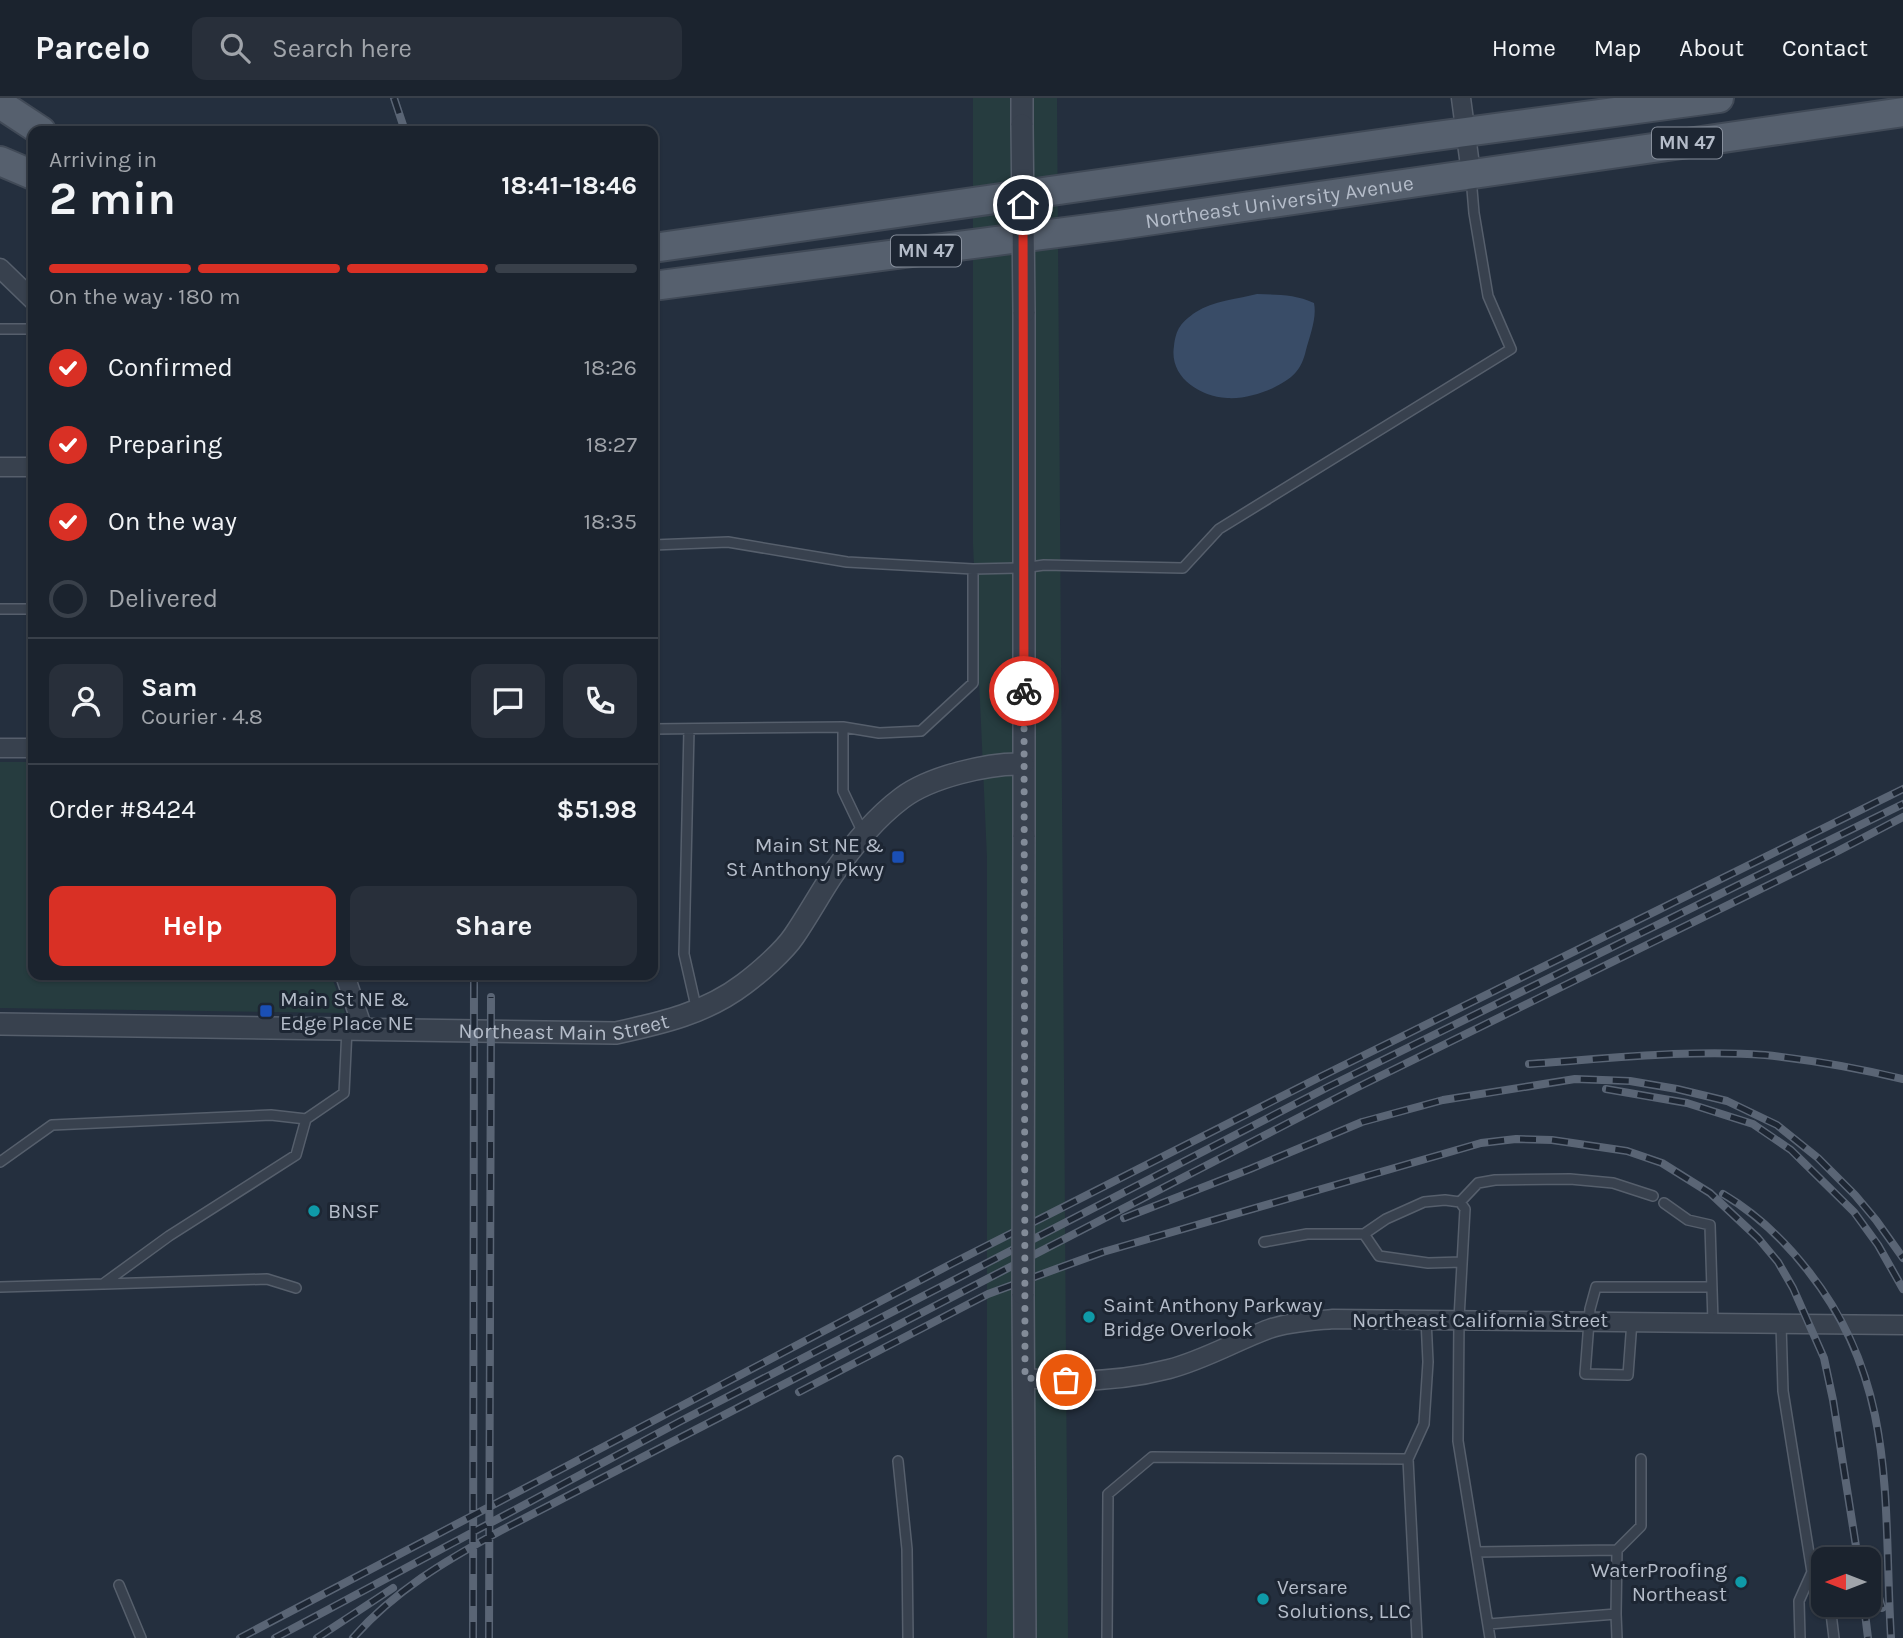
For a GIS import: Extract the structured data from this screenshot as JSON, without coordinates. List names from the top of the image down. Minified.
{"streets":{"main road":["MN 47","Northeast University Avenue"],"street":["Northeast Main Street","Northeast California Street"]},"places":{"transit":["Main St NE & St Anthony Pkwy","Main St NE & Edge Place NE"],"other":["BNSF","Saint Anthony Parkway Bridge Overlook","WaterProofing Northeast","Versare Solutions, LLC"]},"north":"left","page":{"header":"Parcelo","search":"Search here","nav":["Home","Map","About","Contact"],"heading":["2 min","Arriving in","18:41–18:46"],"panel":["Sam","Courier · 4.8","Order #8424","$51.98"],"bar":"On the way · 180 m","list":[["Confirmed","18:26"],["Preparing","18:27"],["On the way","18:35"],"Delivered"],"buttons":["Help","Share"]}}
